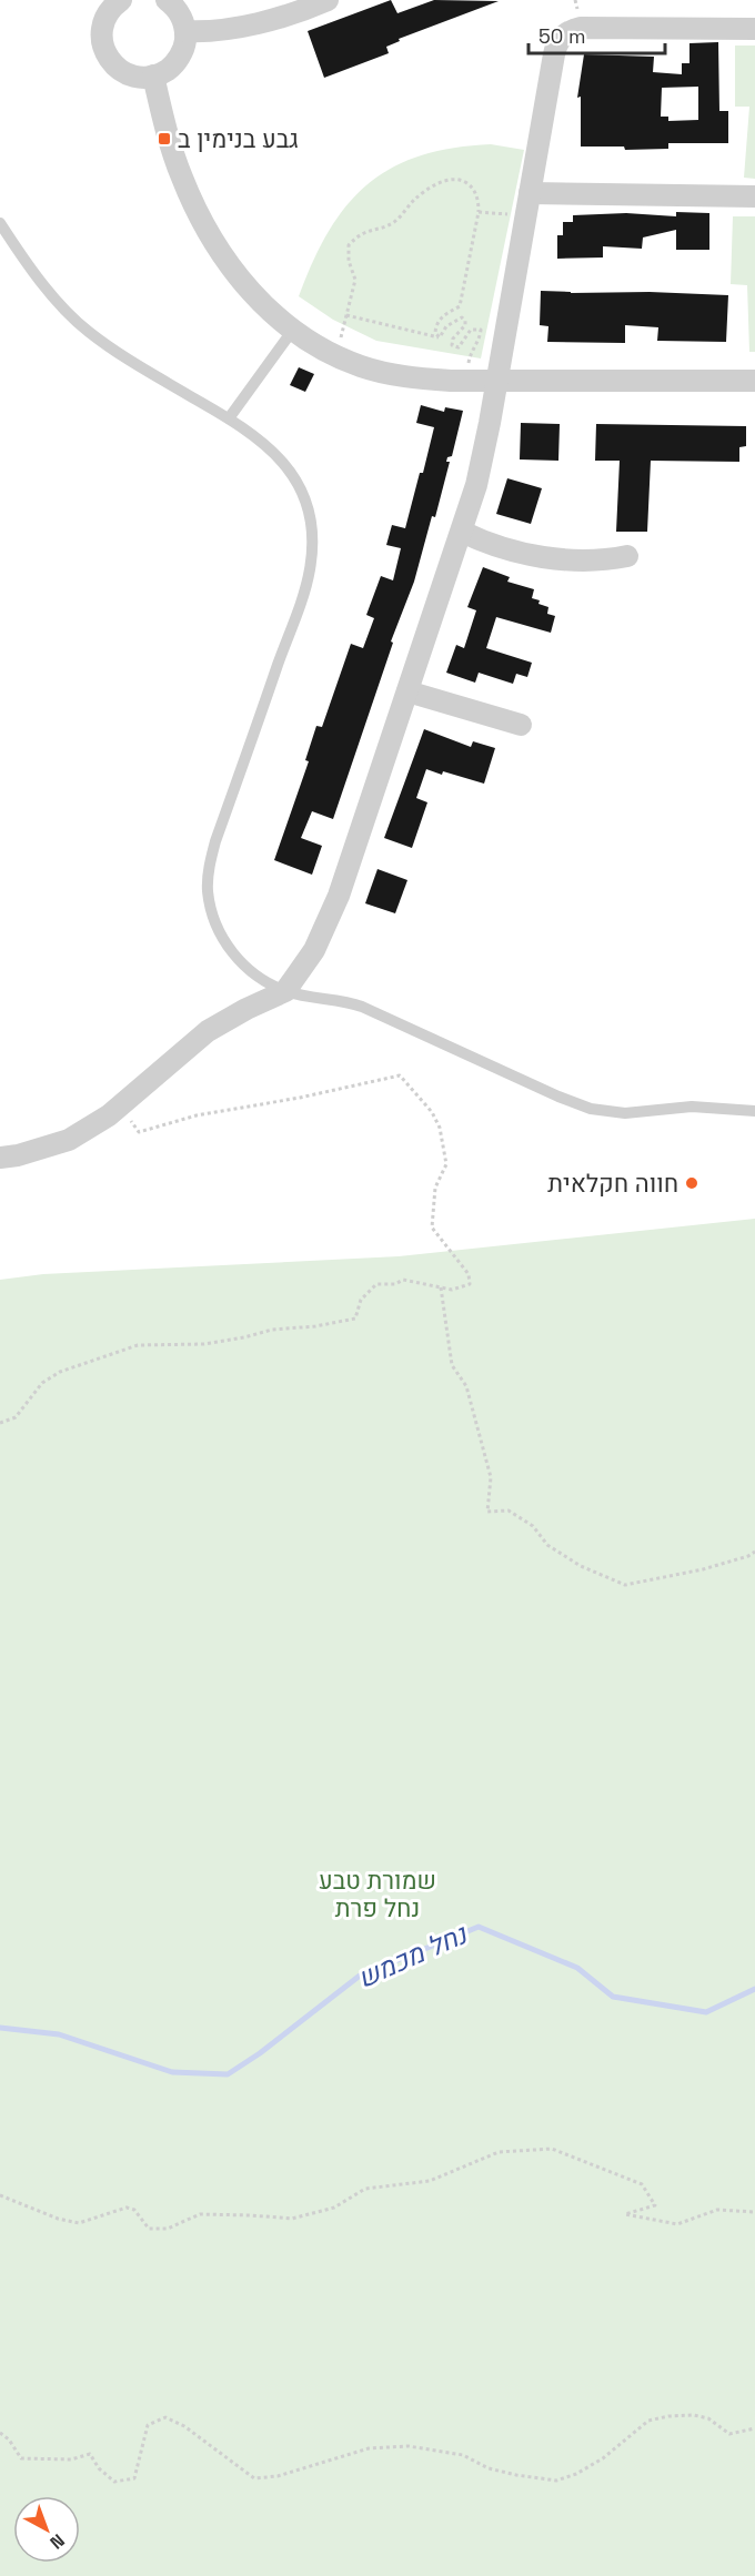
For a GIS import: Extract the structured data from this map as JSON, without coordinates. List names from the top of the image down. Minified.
{"water":["נחל מכמש"],"parks":["שמורת טבע נחל פרת"],"places":{"transit":["גבע בנימין ב"],"other":["חווה חקלאית"]},"scale_bar":"50 m","north":"bottom right"}
